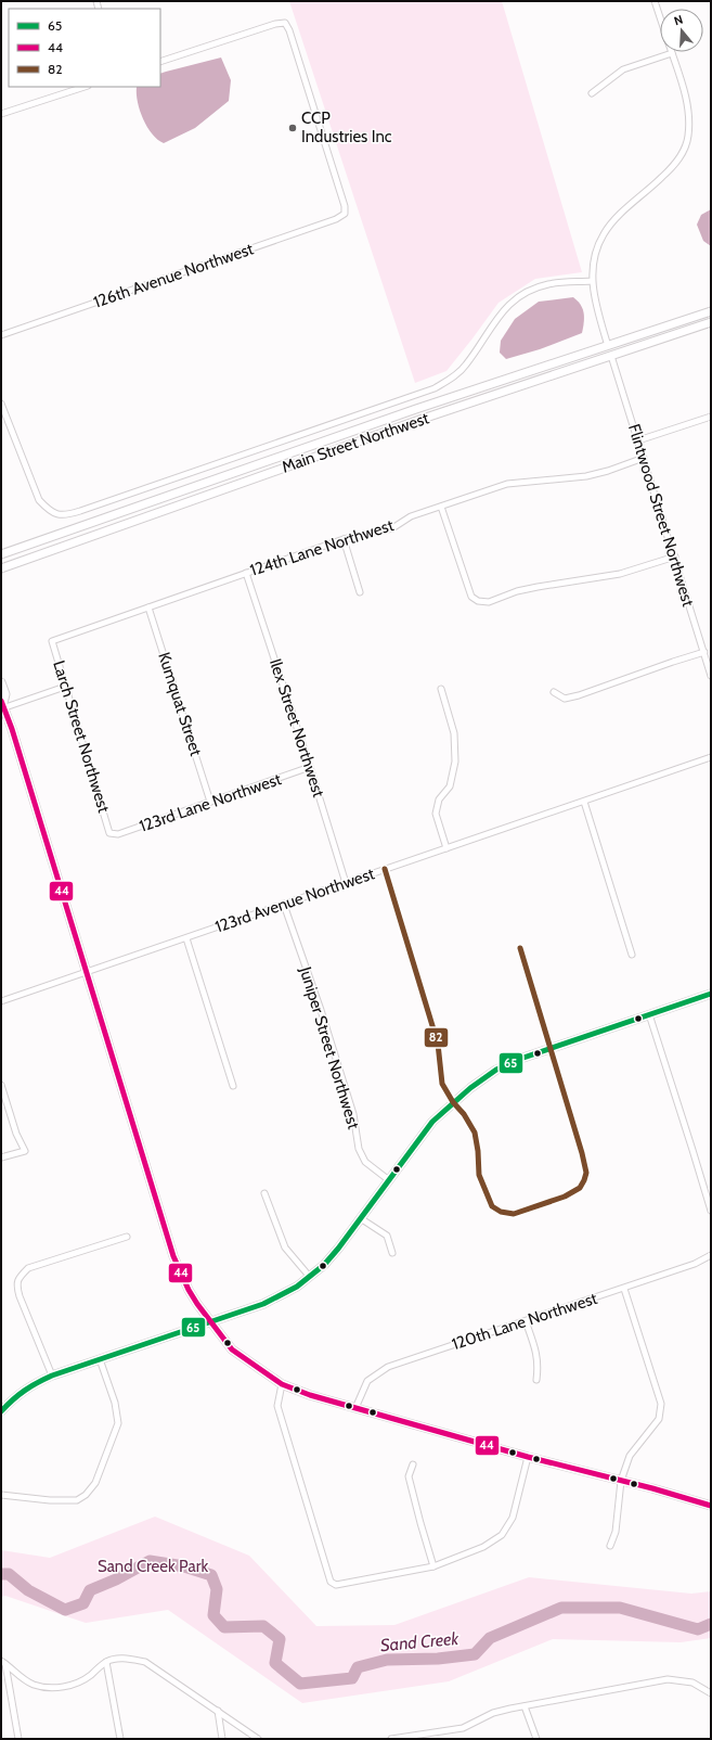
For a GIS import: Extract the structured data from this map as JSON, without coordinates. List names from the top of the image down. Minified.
{"streets":{"street":["126th Avenue Northwest","Main Street Northwest","Flintwood Street Northwest","124th Lane Northwest","Kumquat Street","Ilex Street Northwest","Larch Street Northwest","123rd Lane Northwest","123rd Avenue Northwest","Juniper Street Northwest","120th Lane Northwest"]},"crossings":[["Main Street Northwest","Flintwood Street Northwest"],["Flintwood Street Northwest","124th Lane Northwest"],["124th Lane Northwest","Kumquat Street"],["124th Lane Northwest","Ilex Street Northwest"],["124th Lane Northwest","Larch Street Northwest"],["Kumquat Street","123rd Lane Northwest"],["Ilex Street Northwest","123rd Lane Northwest"],["Ilex Street Northwest","123rd Avenue Northwest"],["Larch Street Northwest","123rd Lane Northwest"],["123rd Avenue Northwest","Juniper Street Northwest"]],"water":["Sand Creek"],"parks":["Sand Creek Park"],"places":["CCP Industries Inc"],"lines":["transit line 44","transit line 82","transit line 65"],"legend":["65","44","82"],"north":"top"}
